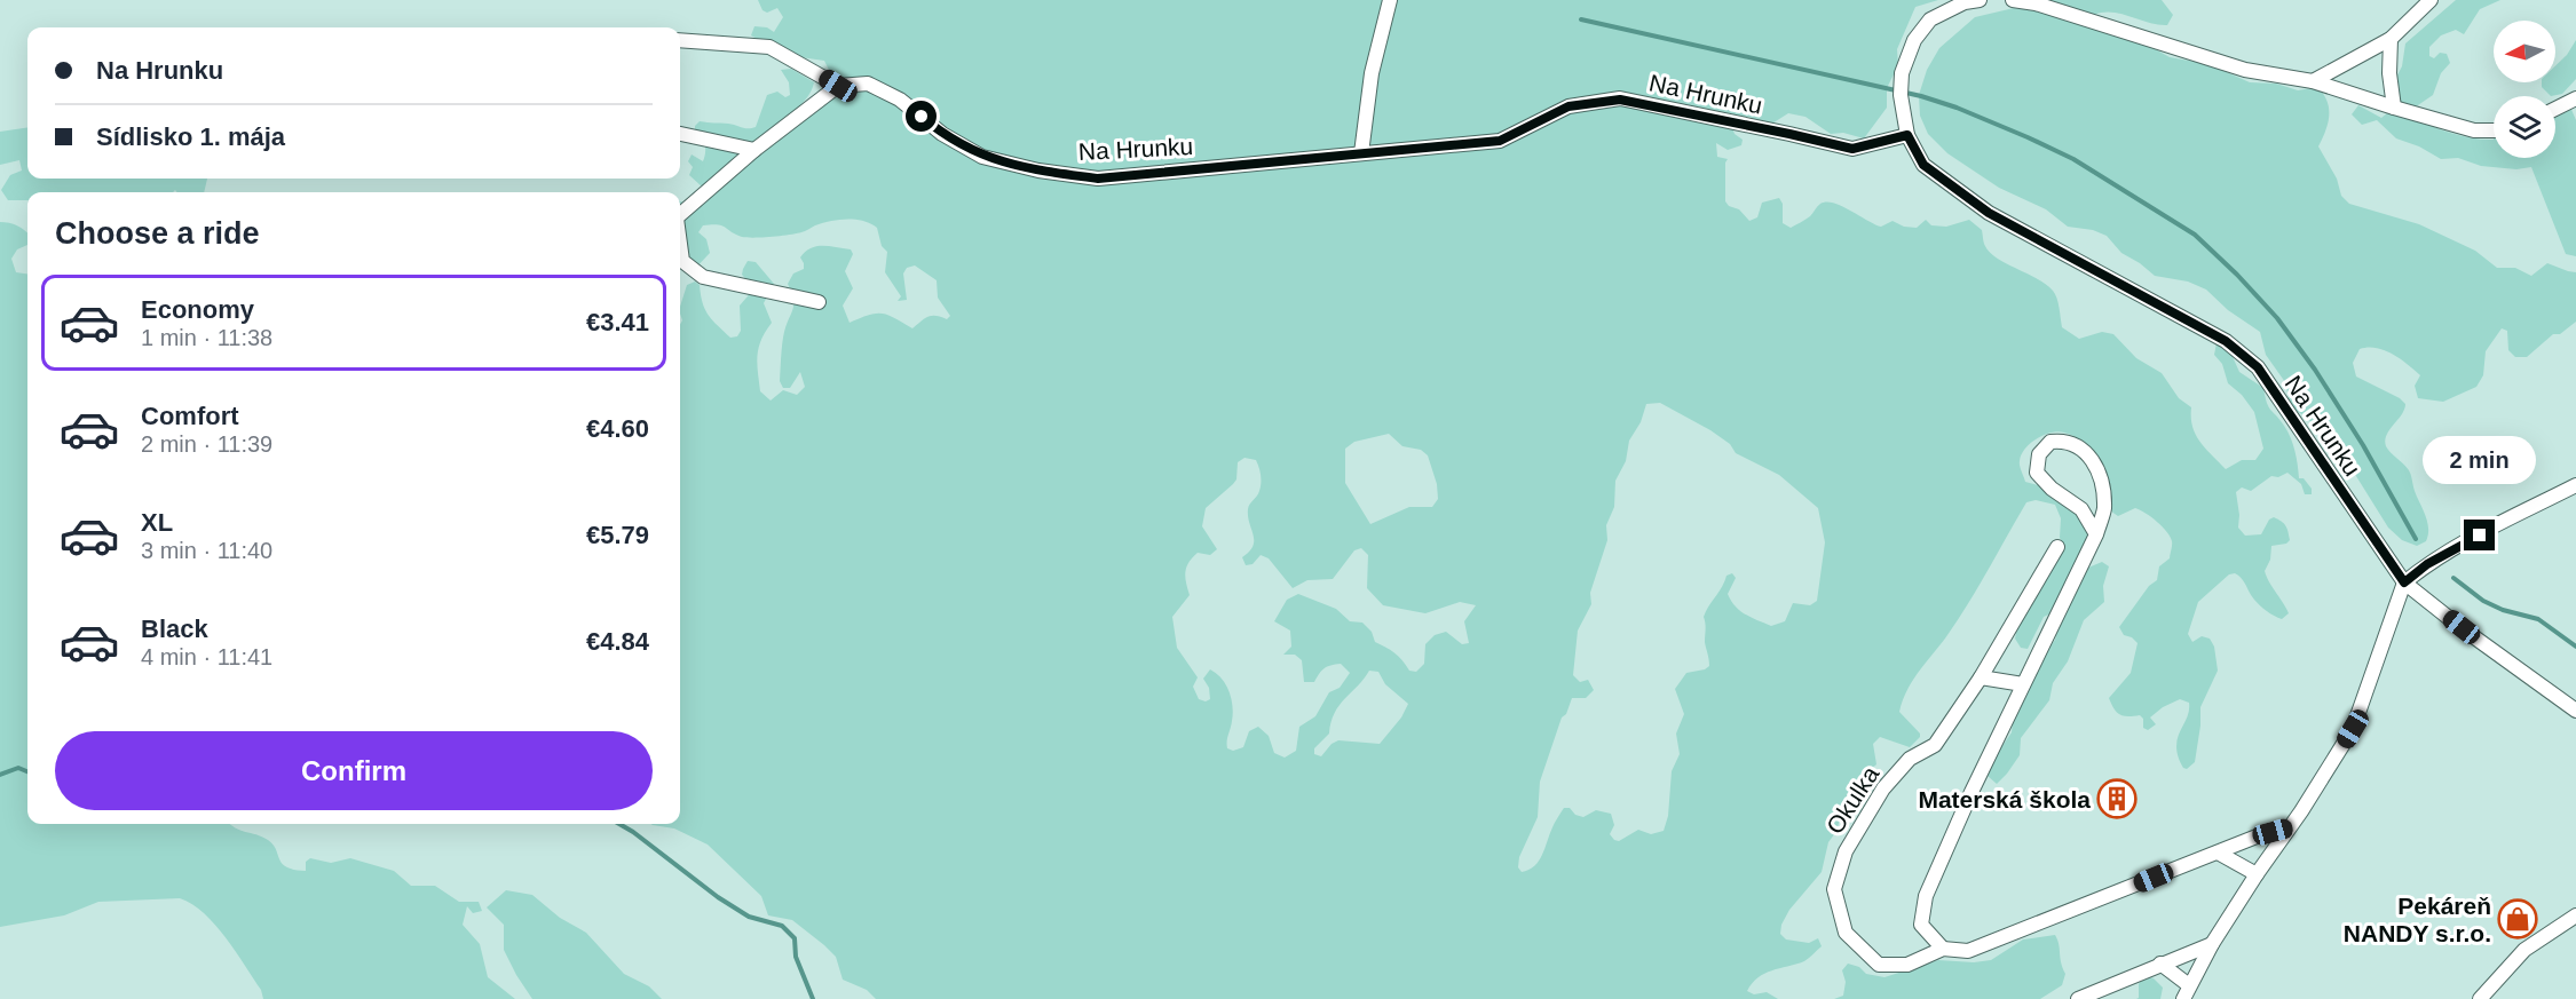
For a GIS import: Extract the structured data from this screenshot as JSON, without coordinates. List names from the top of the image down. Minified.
{"streets":{"street":["Na Hrunku","Okulka"]},"places":{"building":["Materská škola"],"shop":["Pekáreň NANDY s.r.o."]},"north":"left","page":{"banner":["Na Hrunku","Sídlisko 1. mája"],"heading":"Choose a ride","list":[{"name":"Economy","note":"1 min · 11:38","value":"€3.41"},{"name":"Comfort","note":"2 min · 11:39","value":"€4.60"},{"name":"XL","note":"3 min · 11:40","value":"€5.79"},{"name":"Black","note":"4 min · 11:41","value":"€4.84"}],"bubble":"2 min","buttons":"Confirm"}}
